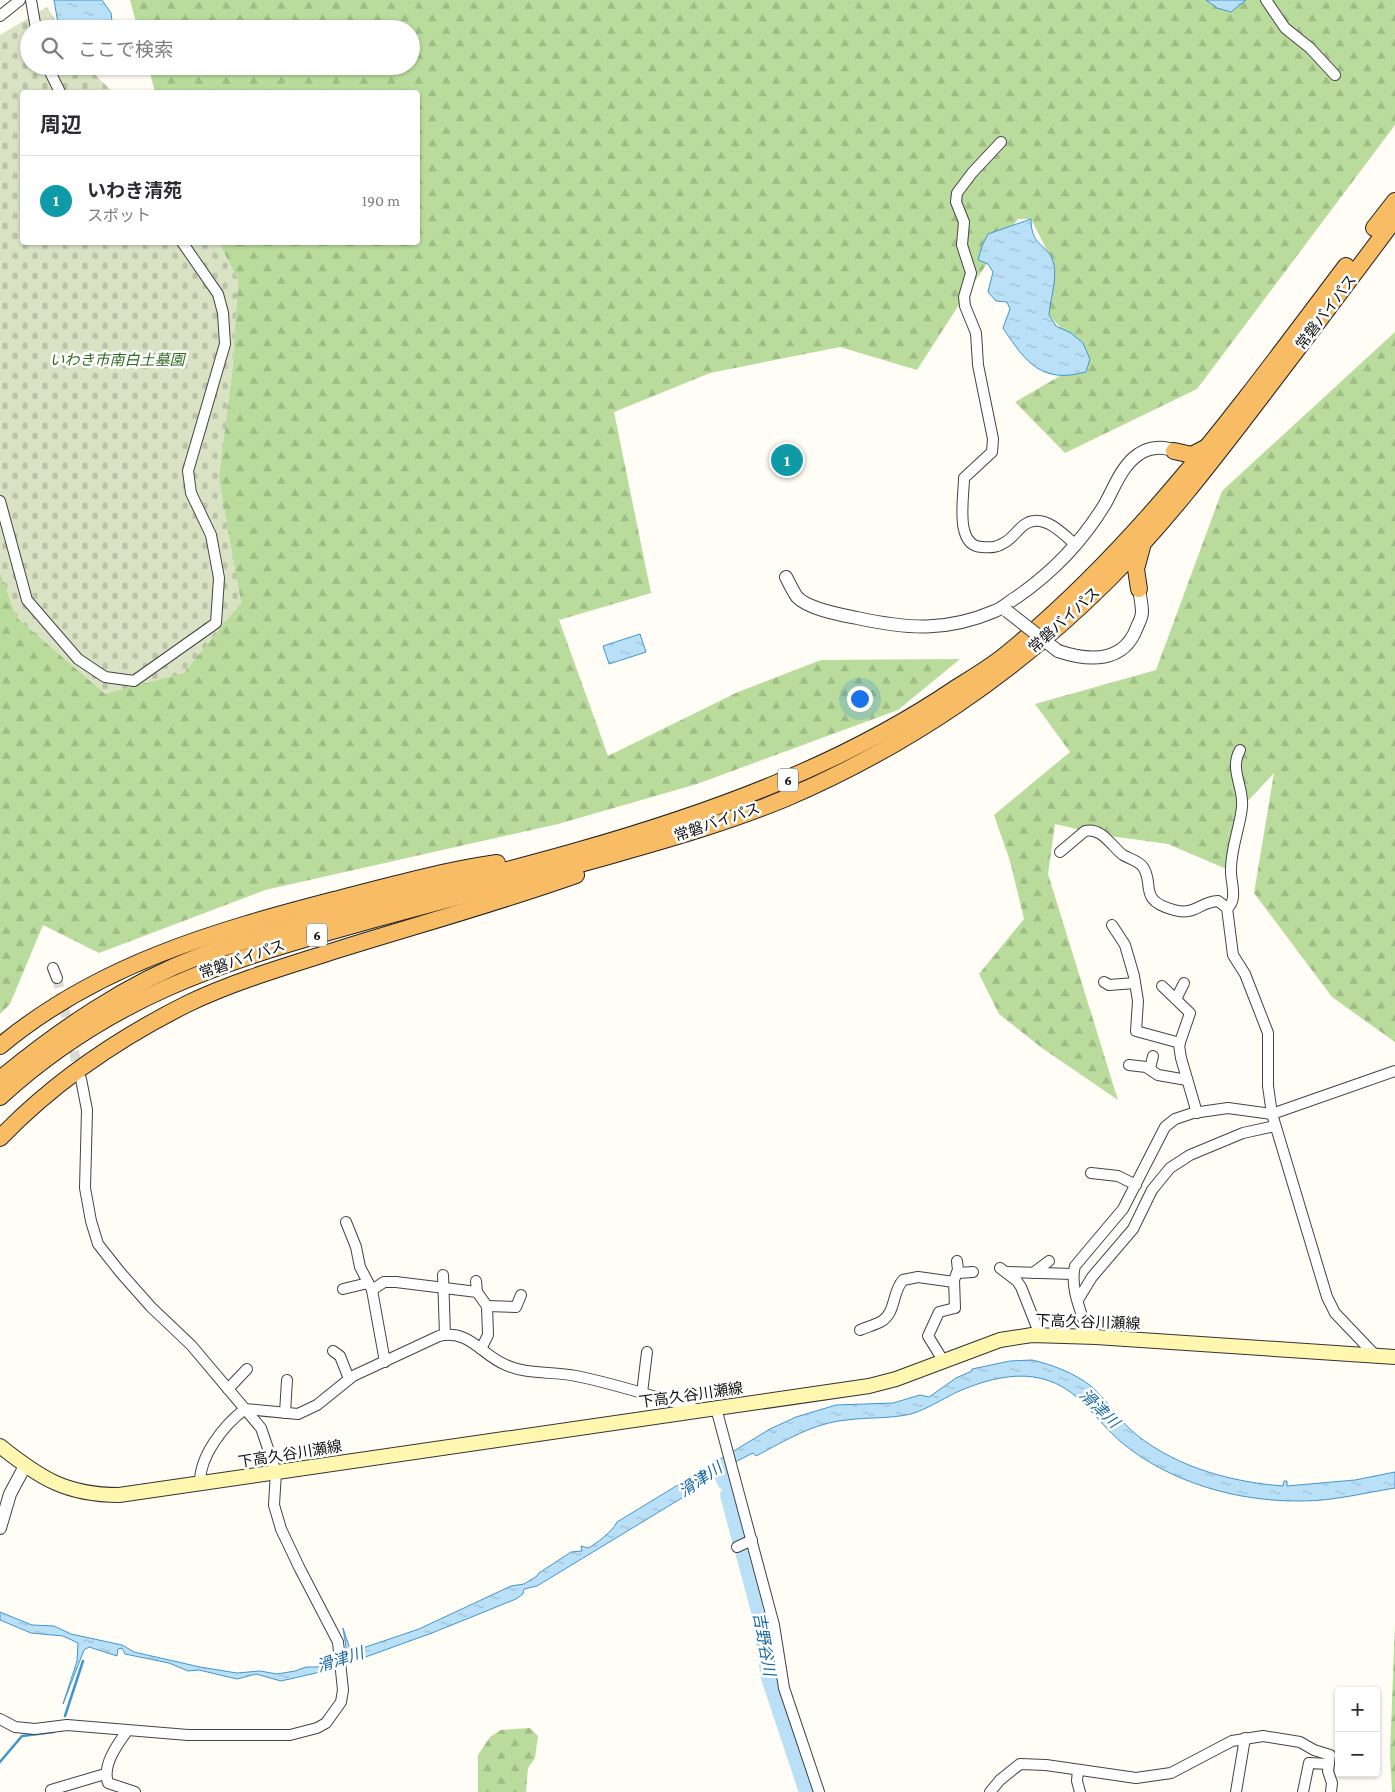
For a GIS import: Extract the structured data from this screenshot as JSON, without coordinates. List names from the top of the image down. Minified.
{"streets":{"highway":["常磐バイパス","6"],"main road":["下高久谷川瀬線"]},"water":["滑津川","吉野谷川"],"parks":["いわき市南白土墓園"],"page":{"search":"ここで検索","heading":"周辺","list":[{"mark":"1","name":"いわき清苑","note":"スポット","value":"190 m"}],"pins":"1","map_buttons":["+","−"]}}
